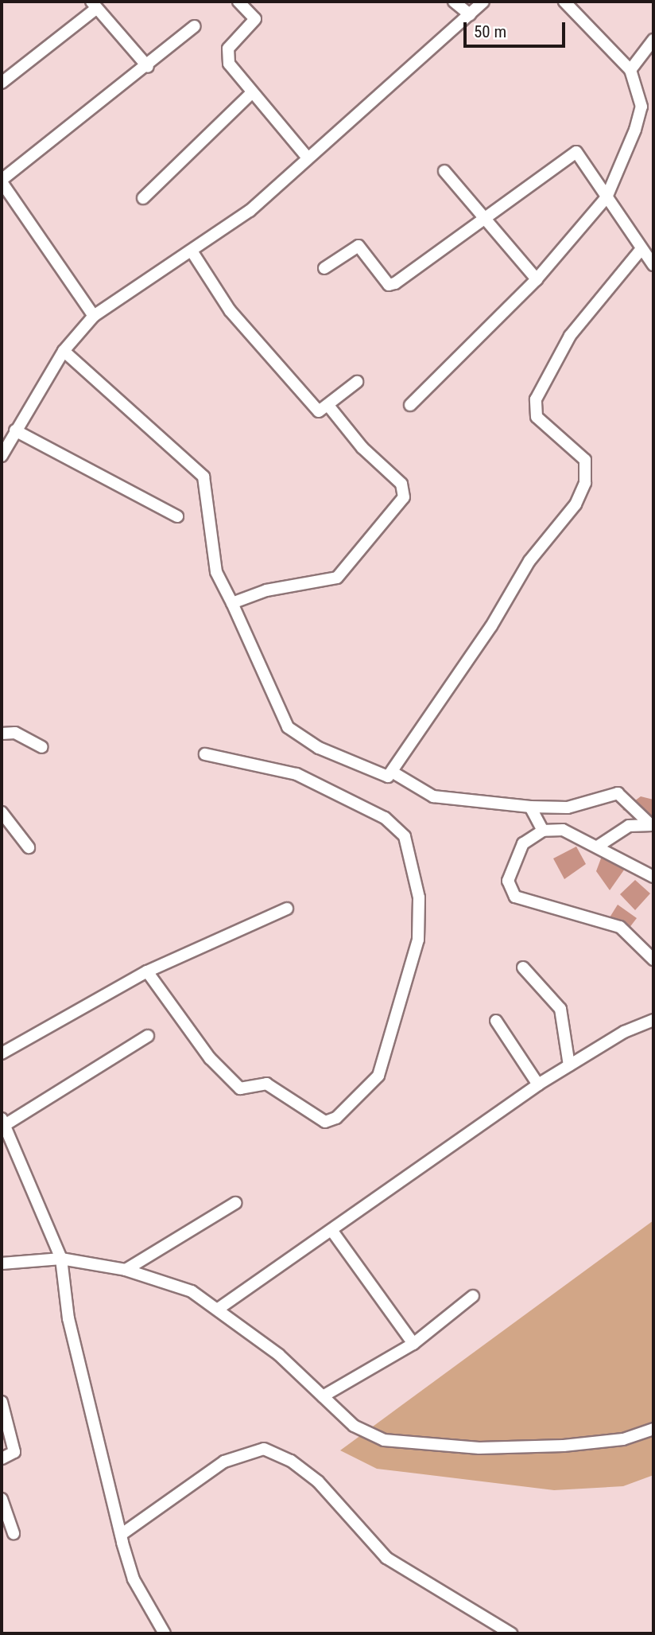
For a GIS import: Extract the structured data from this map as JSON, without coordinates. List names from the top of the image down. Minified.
{"scale_bar":"50 m"}
